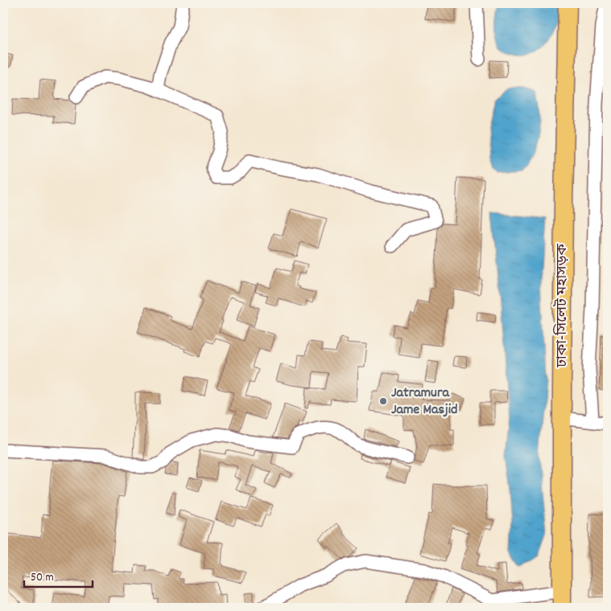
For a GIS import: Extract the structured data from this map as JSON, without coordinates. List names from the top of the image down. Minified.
{"streets":{"highway":["ঢাকা-সিলেট মহাসড়ক"]},"places":["Jatramura Jame Masjid"],"scale_bar":"50 m"}
